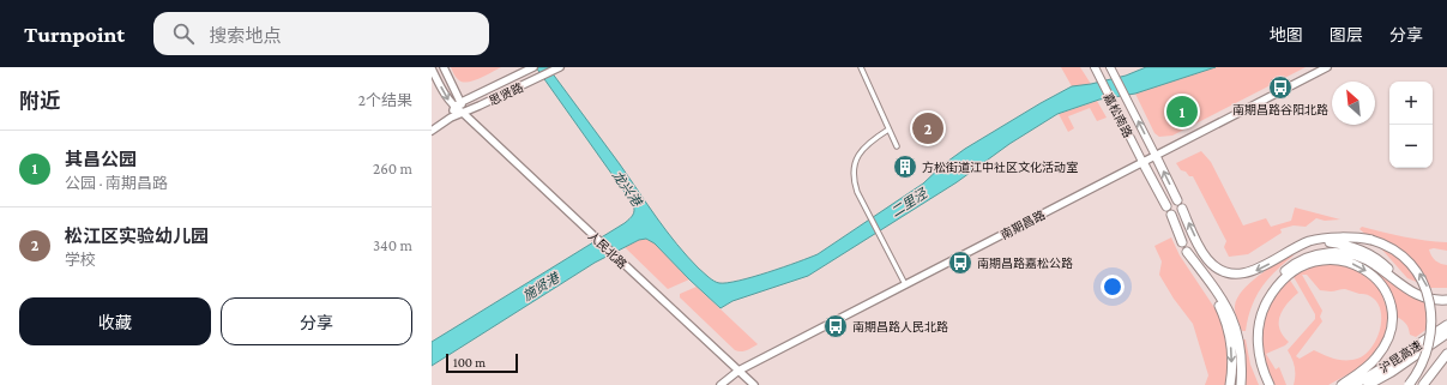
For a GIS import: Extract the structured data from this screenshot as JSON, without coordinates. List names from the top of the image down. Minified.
{"streets":{"highway":["沪昆高速"],"main road":["思贤路","嘉松南路","南期昌路","人民北路"]},"crossings":[["思贤路","人民北路"],["嘉松南路","南期昌路"],["南期昌路","人民北路"]],"water":["龙兴港","二里泾","施贤港"],"places":{"bus stop":["南期昌路谷阳北路","南期昌路嘉松公路","南期昌路人民北路"],"building":["方松街道江中社区文化活动室"]},"scale_bar":"100 m","north":"top left","page":{"header":"Turnpoint","search":"搜索地点","nav":["地图","图层","分享"],"heading":["附近","2个结果"],"map_buttons":["+","−"],"pins":["1","2"],"list":[{"mark":"1","name":"其昌公园","note":"公园 · 南期昌路","value":"260 m"},{"mark":"2","name":"松江区实验幼儿园","note":"学校","value":"340 m"}],"buttons":["收藏","分享"],"scale":"100 m"}}
